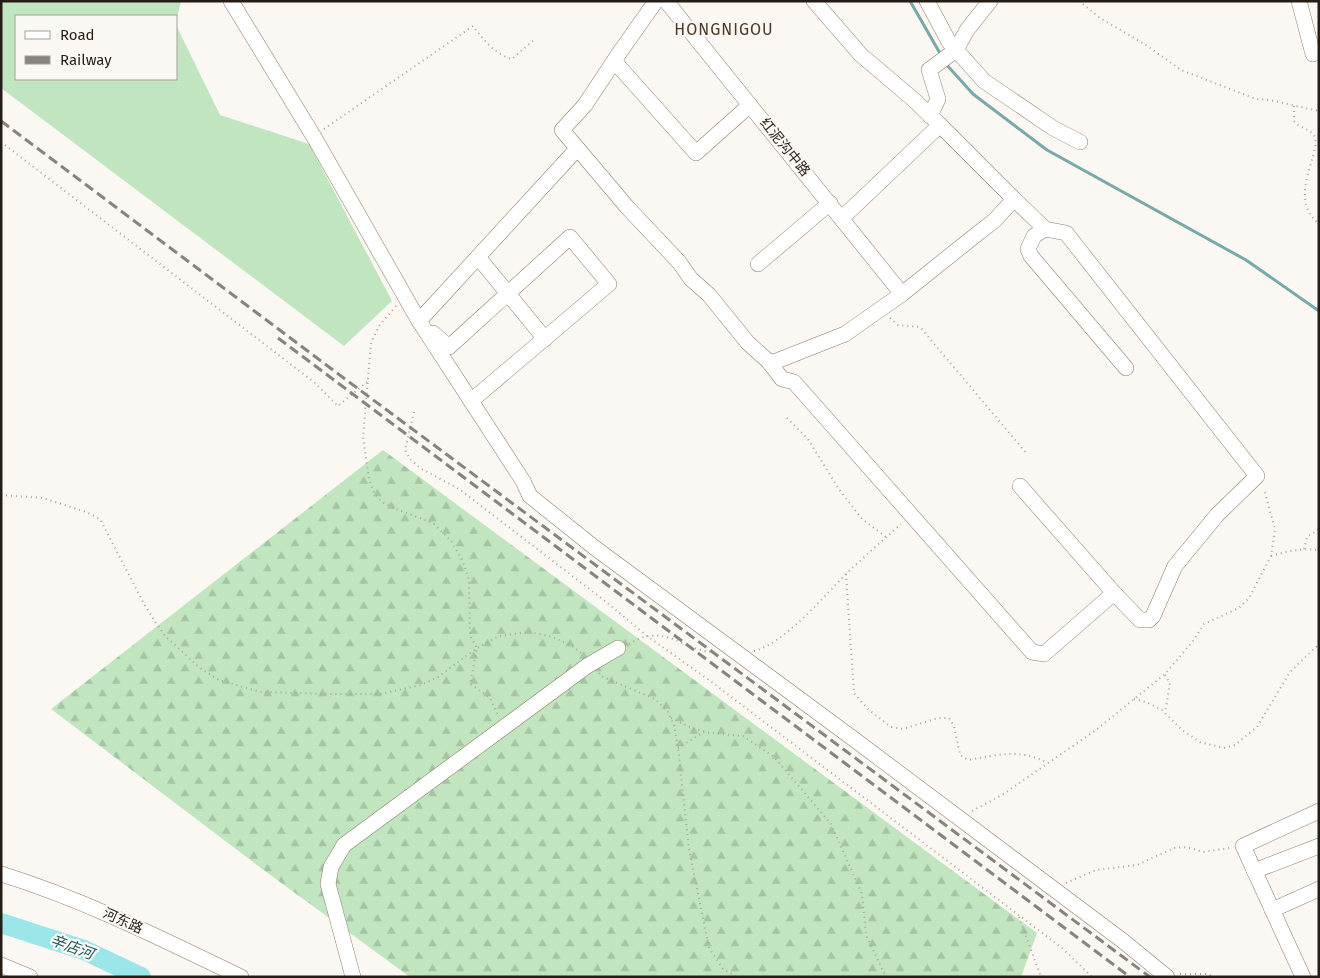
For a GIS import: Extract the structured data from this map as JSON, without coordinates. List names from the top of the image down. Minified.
{"streets":{"street":["红泥沟中路","河东路"]},"districts":["HONGNIGOU"],"water":["辛店河"],"legend":["Road","Railway"]}
